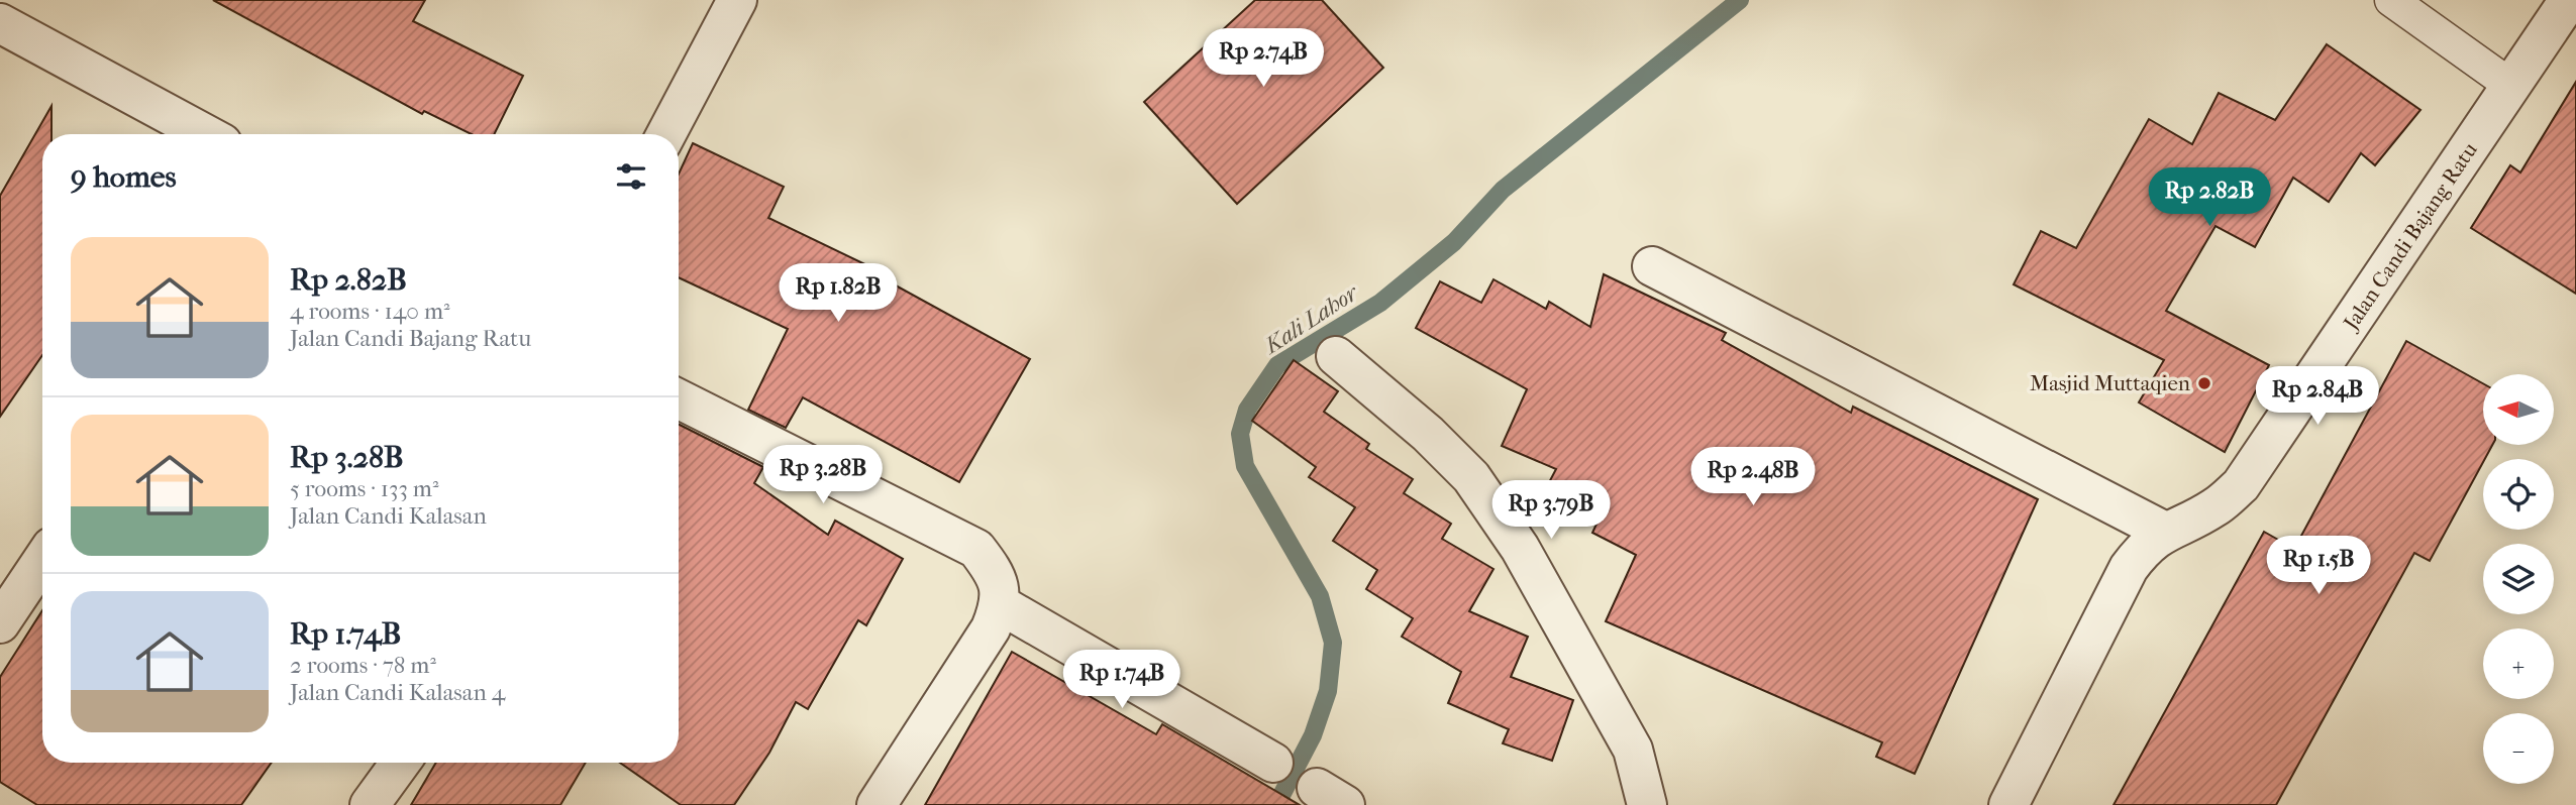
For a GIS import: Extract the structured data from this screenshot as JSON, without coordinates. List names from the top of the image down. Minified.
{"streets":{"street":["Jalan Candi Bajang Ratu"]},"water":["Kali Lahor"],"places":["Masjid Muttaqien"],"north":"left","page":{"price":["Rp 2.74B","Rp 2.82B","Rp 1.82B","Rp 2.84B","Rp 3.28B","Rp 2.48B","Rp 3.79B","Rp 1.5B","Rp 1.74B"],"heading":"9 homes","list":[{"name":"Rp 2.82B","note":"4 rooms · 140 m² · Jalan Candi Bajang Ratu"},{"name":"Rp 3.28B","note":"5 rooms · 133 m² · Jalan Candi Kalasan"},{"name":"Rp 1.74B","note":"2 rooms · 78 m² · Jalan Candi Kalasan 4"}],"map_buttons":["+","−"]}}
